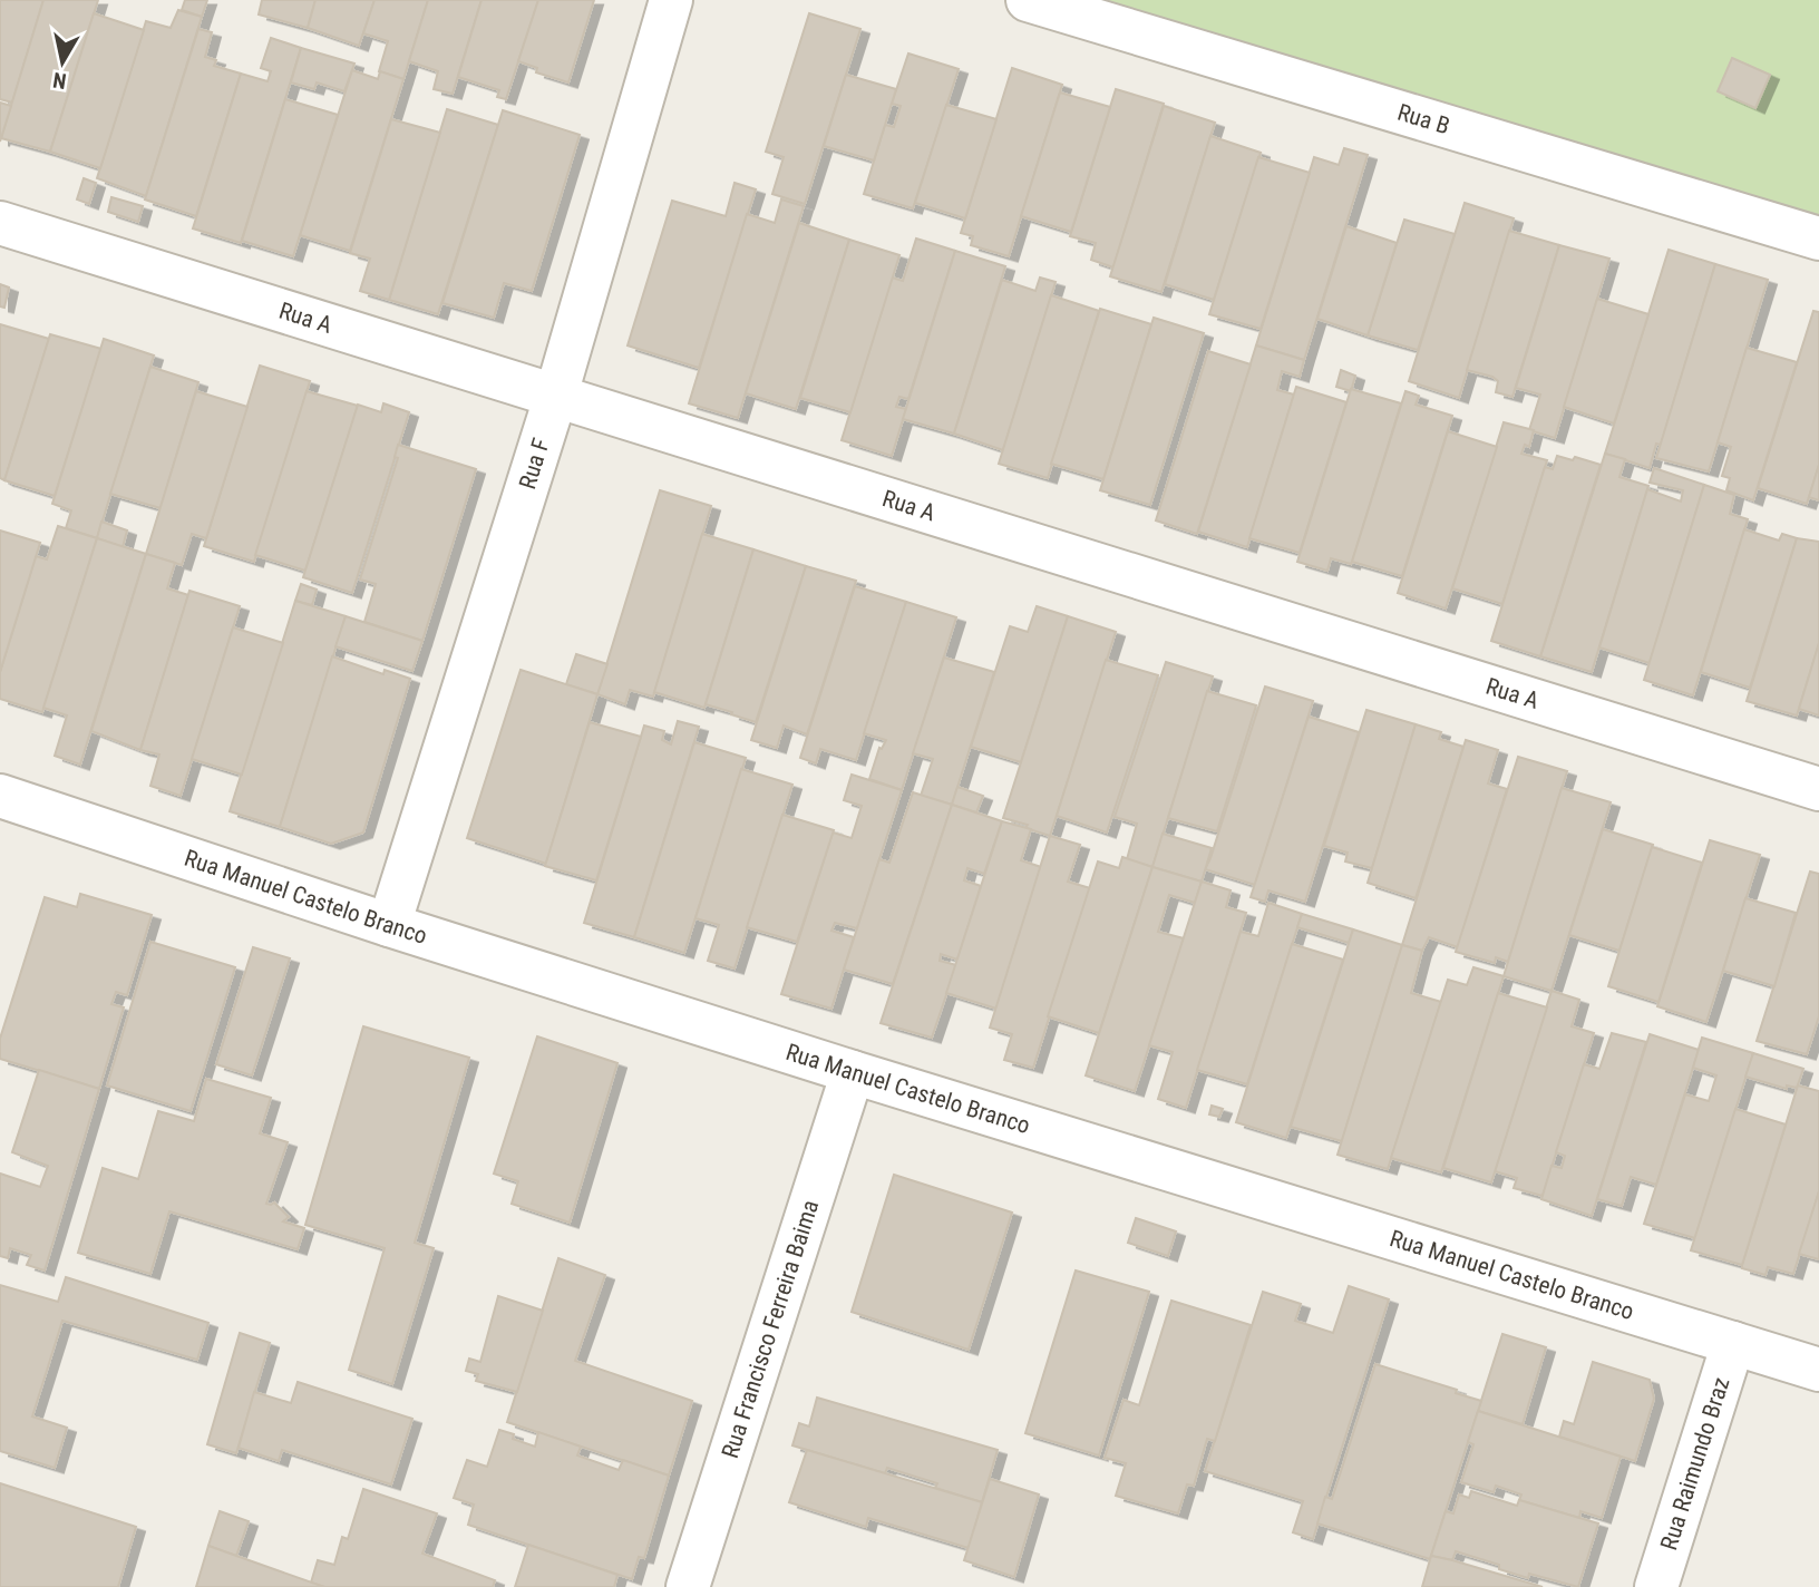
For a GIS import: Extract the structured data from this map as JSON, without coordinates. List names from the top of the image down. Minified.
{"streets":{"street":["Rua B","Rua A","Rua F","Rua Manuel Castelo Branco","Rua Francisco Ferreira Baima","Rua Raimundo Braz"]},"crossings":[["Rua A","Rua F"],["Rua F","Rua Manuel Castelo Branco"],["Rua Manuel Castelo Branco","Rua Francisco Ferreira Baima"],["Rua Manuel Castelo Branco","Rua Raimundo Braz"]],"north":"bottom"}
